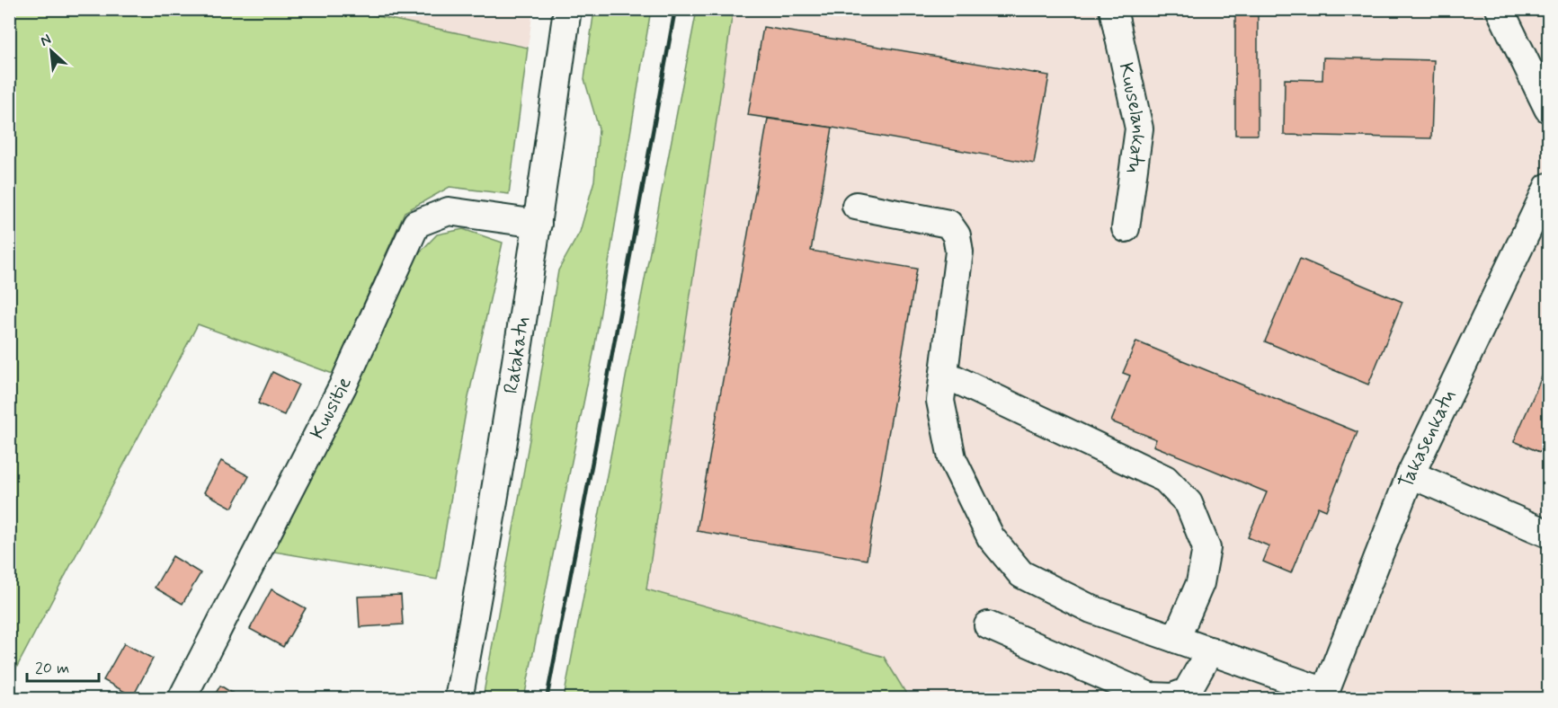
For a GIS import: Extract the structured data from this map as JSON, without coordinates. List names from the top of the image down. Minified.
{"streets":{"street":["Kuuselankatu","Ratakatu","Kuusitie","Takasenkatu"]},"crossings":[["Ratakatu","Kuusitie"]],"scale_bar":"20 m","north":"top left"}
